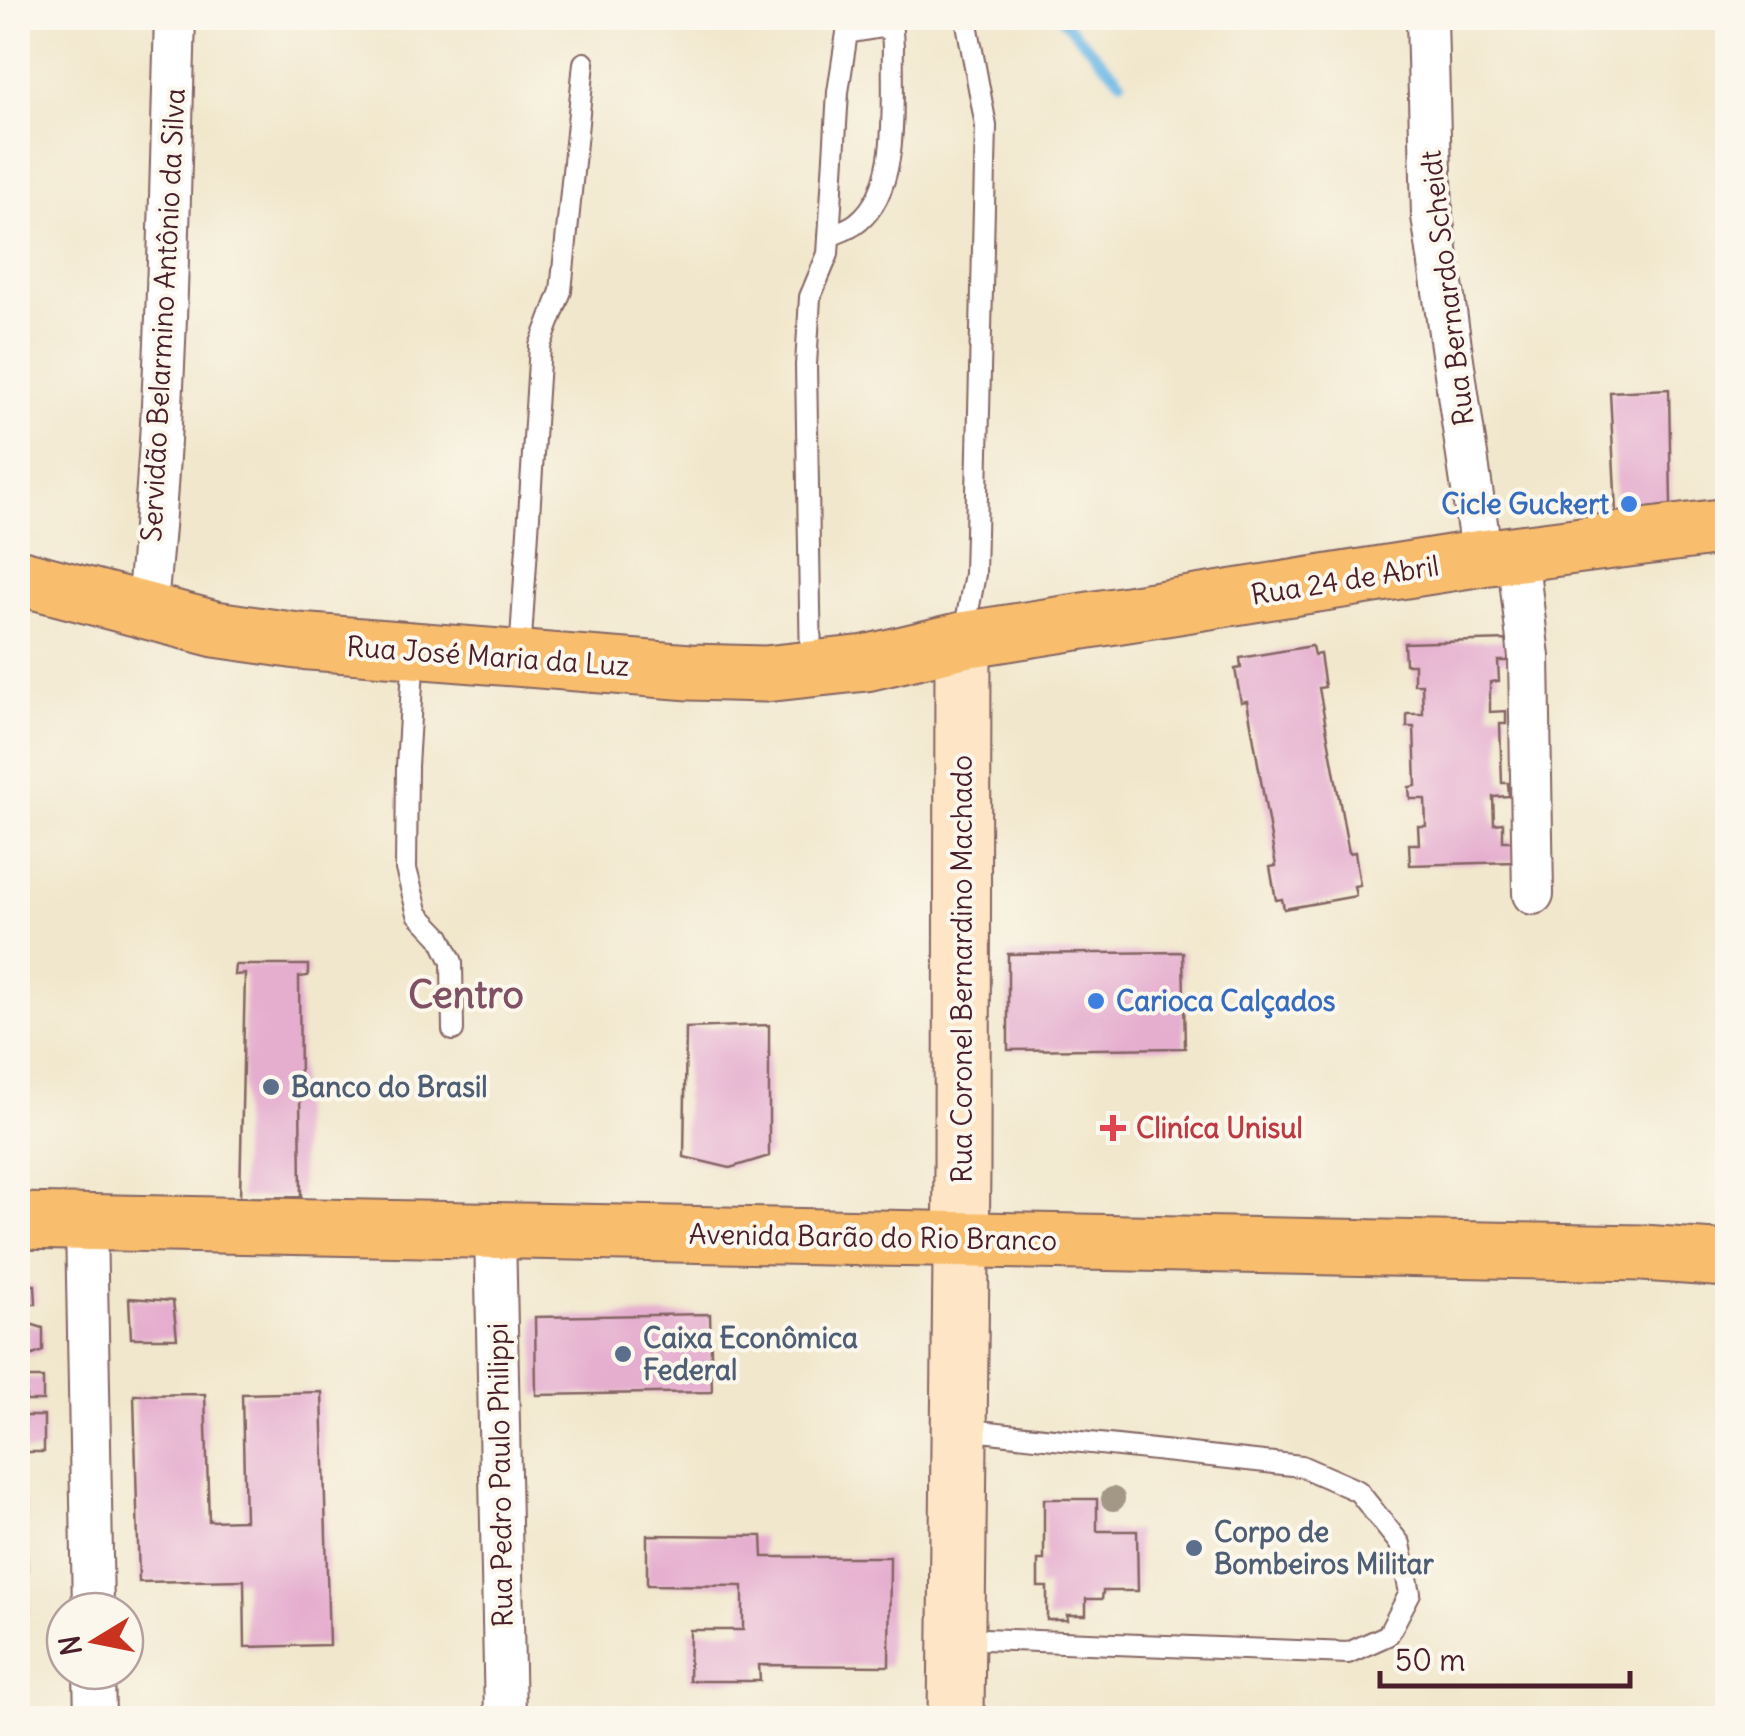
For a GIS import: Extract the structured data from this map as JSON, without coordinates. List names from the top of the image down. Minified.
{"streets":{"main road":["Rua 24 de Abril","Rua José Maria da Luz","Avenida Barão do Rio Branco"],"street":["Rua Bernardo Scheidt","Servidão Belarmino Antônio da Silva","Rua Coronel Bernardino Machado","Rua Pedro Paulo Philippi"]},"crossings":[["Rua Bernardo Scheidt","Rua 24 de Abril"],["Servidão Belarmino Antônio da Silva","Rua José Maria da Luz"],["Rua 24 de Abril","Rua José Maria da Luz"],["Rua 24 de Abril","Rua Coronel Bernardino Machado"],["Rua José Maria da Luz","Rua Coronel Bernardino Machado"],["Rua Coronel Bernardino Machado","Avenida Barão do Rio Branco"],["Avenida Barão do Rio Branco","Rua Pedro Paulo Philippi"]],"districts":["Centro"],"places":{"other":["Cicle Guckert","Carioca Calçados","Banco do Brasil","Caixa Econômica Federal","Corpo de Bombeiros Militar"],"health":["Cliníca Unisul"]},"scale_bar":"50 m","north":"left"}
